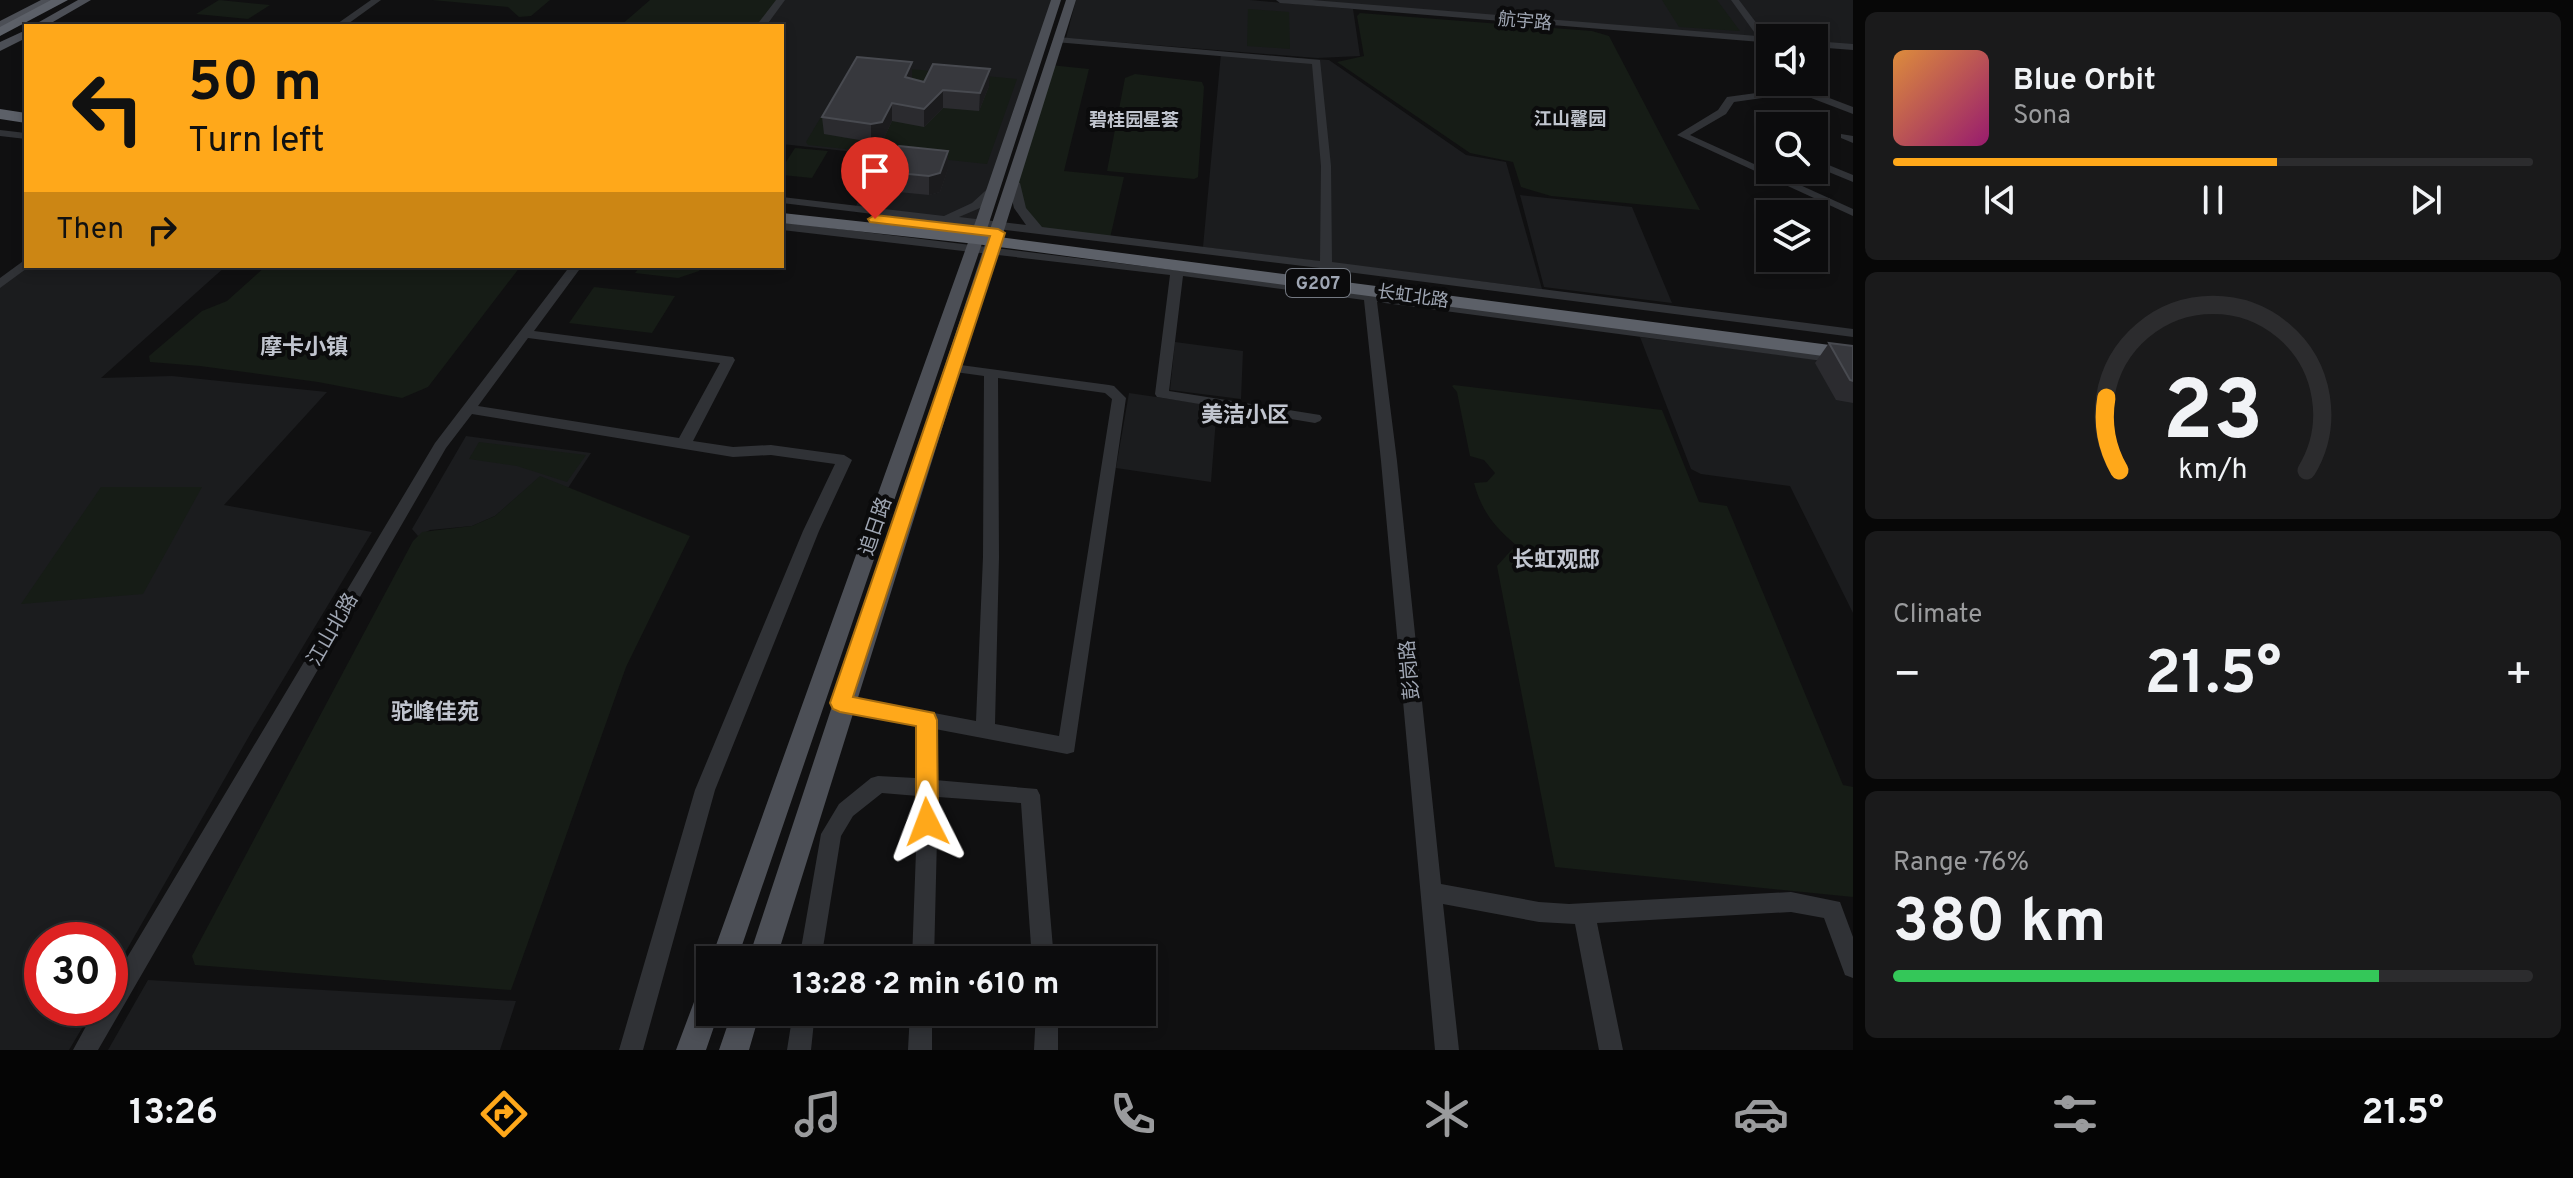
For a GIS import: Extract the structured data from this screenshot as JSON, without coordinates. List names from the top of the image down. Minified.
{"streets":{"highway":["G207","长虹北路"],"main road":["追日路"],"street":["航宇路","江山北路","彭岗路"]},"crossings":[["长虹北路","追日路"],["长虹北路","彭岗路"]],"districts":["江山馨园","碧桂园·星荟","摩卡小镇","美洁小区","长虹观邸","驼峰佳苑"],"page":{"turn":["50 m","Turn left"],"song":["Blue Orbit","Sona"],"then":"Then","tile":["Climate",["Range · 76%","380 km"]],"heat":["−","21.5°","+"],"limit":"30","trip":"13:28 · 2 min · 610 m","tabs":["13:26","21.5°"],"gauge":["23","km/h"]}}
